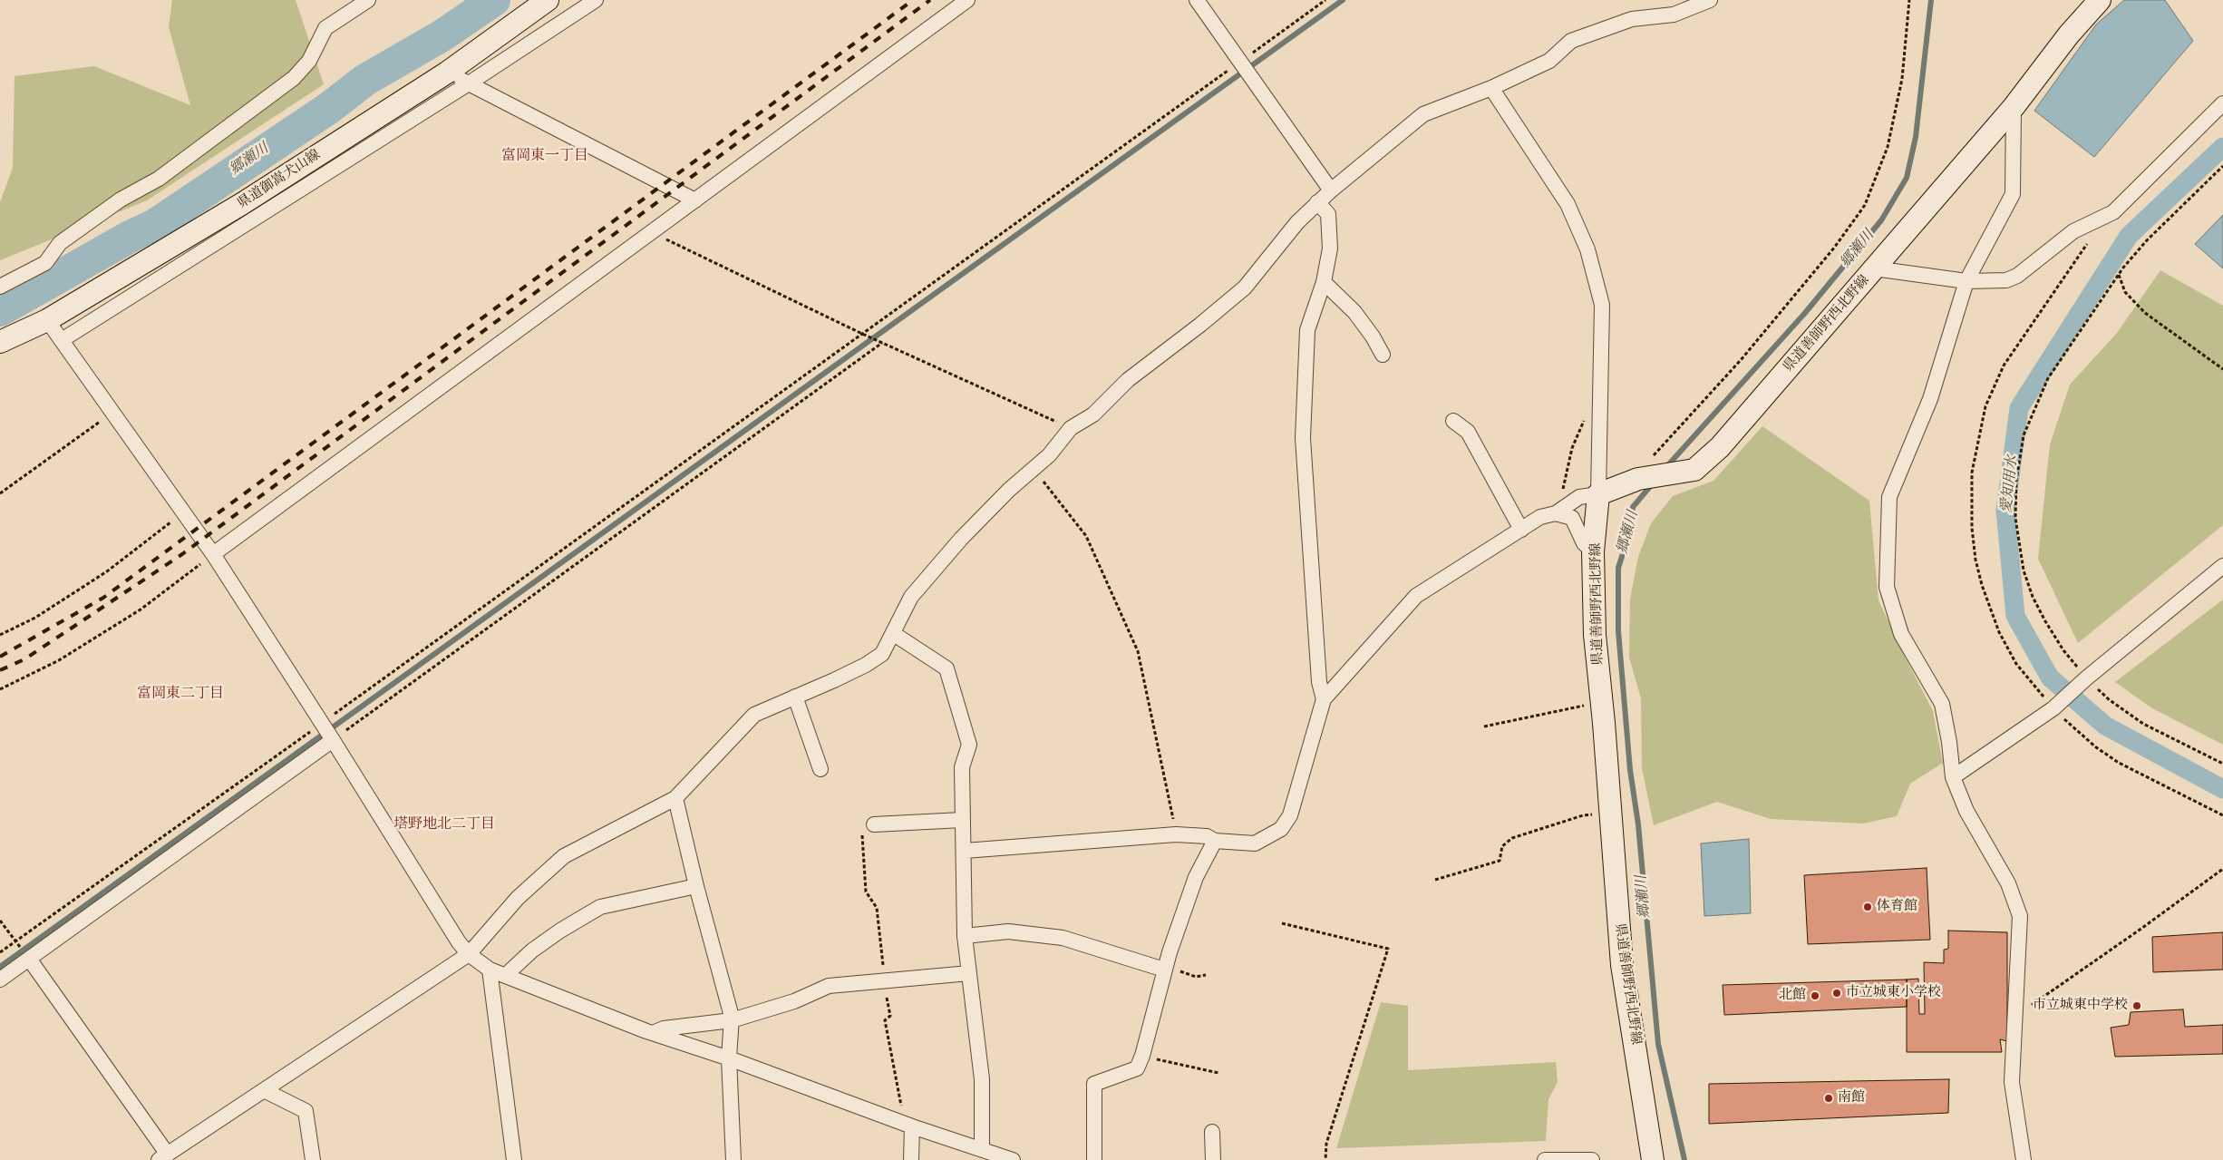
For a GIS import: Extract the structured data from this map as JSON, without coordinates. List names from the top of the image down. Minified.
{"streets":{"main road":["県道御嵩犬山線","県道善師野西北野線"]},"districts":["富岡東一丁目","富岡東二丁目","塔野地北二丁目"],"water":["郷瀬川","愛知用水"],"places":["体育館","市立城東小学校","北館","市立城東中学校","南館"]}
